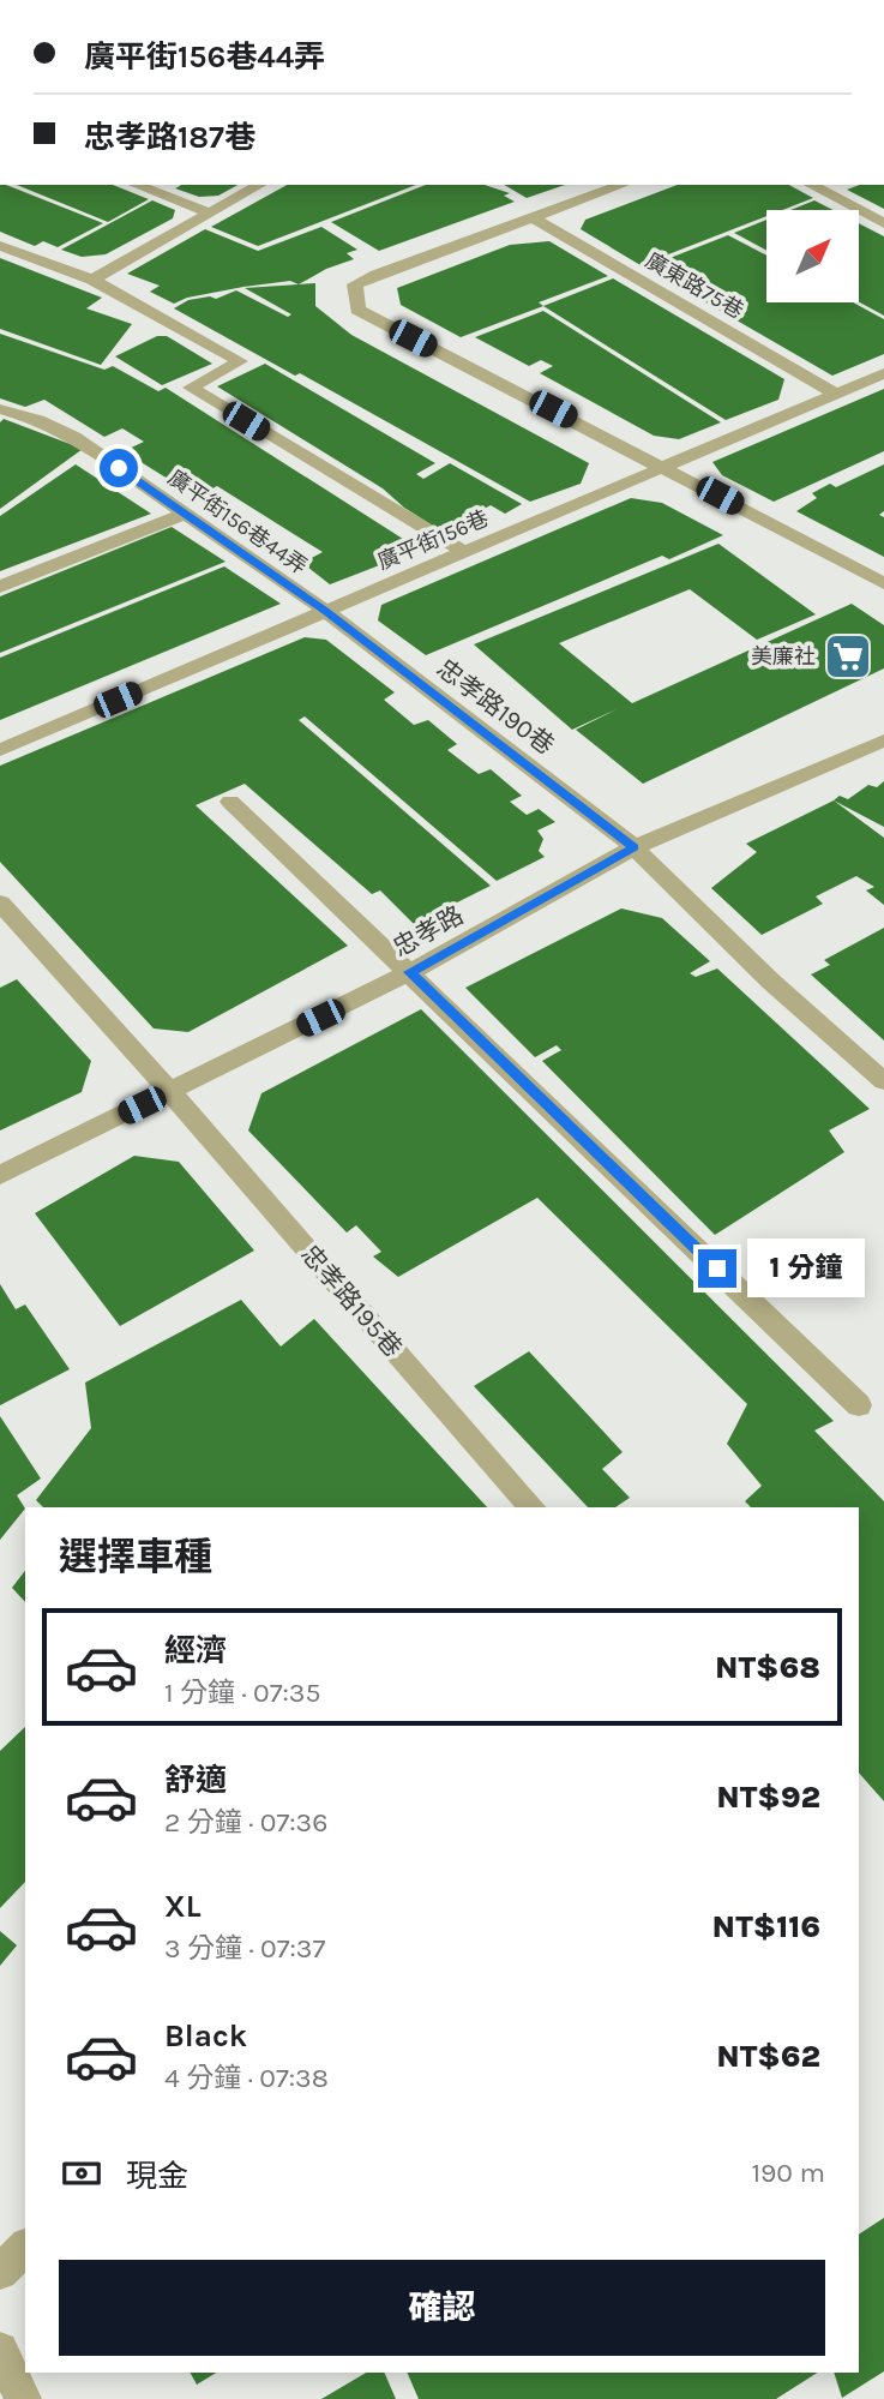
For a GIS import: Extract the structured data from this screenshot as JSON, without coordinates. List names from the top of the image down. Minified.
{"streets":{"street":["廣東路75巷","廣平街156巷44弄","廣平街156巷","忠孝路190巷","忠孝路","忠孝路195巷"]},"crossings":[["廣東路75巷","廣平街156巷"],["廣平街156巷44弄","廣平街156巷"],["廣平街156巷44弄","忠孝路190巷"],["廣平街156巷","忠孝路190巷"],["忠孝路190巷","忠孝路"],["忠孝路","忠孝路195巷"]],"places":{"supermarket":["美廉社"]},"north":"top right","page":{"banner":["廣平街156巷44弄","忠孝路187巷"],"bubble":"1 分鐘","heading":"選擇車種","list":[{"name":"經濟","note":"1 分鐘 · 07:35","value":"NT$68"},{"name":"舒適","note":"2 分鐘 · 07:36","value":"NT$92"},{"name":"XL","note":"3 分鐘 · 07:37","value":"NT$116"},{"name":"Black","note":"4 分鐘 · 07:38","value":"NT$62"}],"pay":["現金","190 m"],"buttons":"確認"}}
